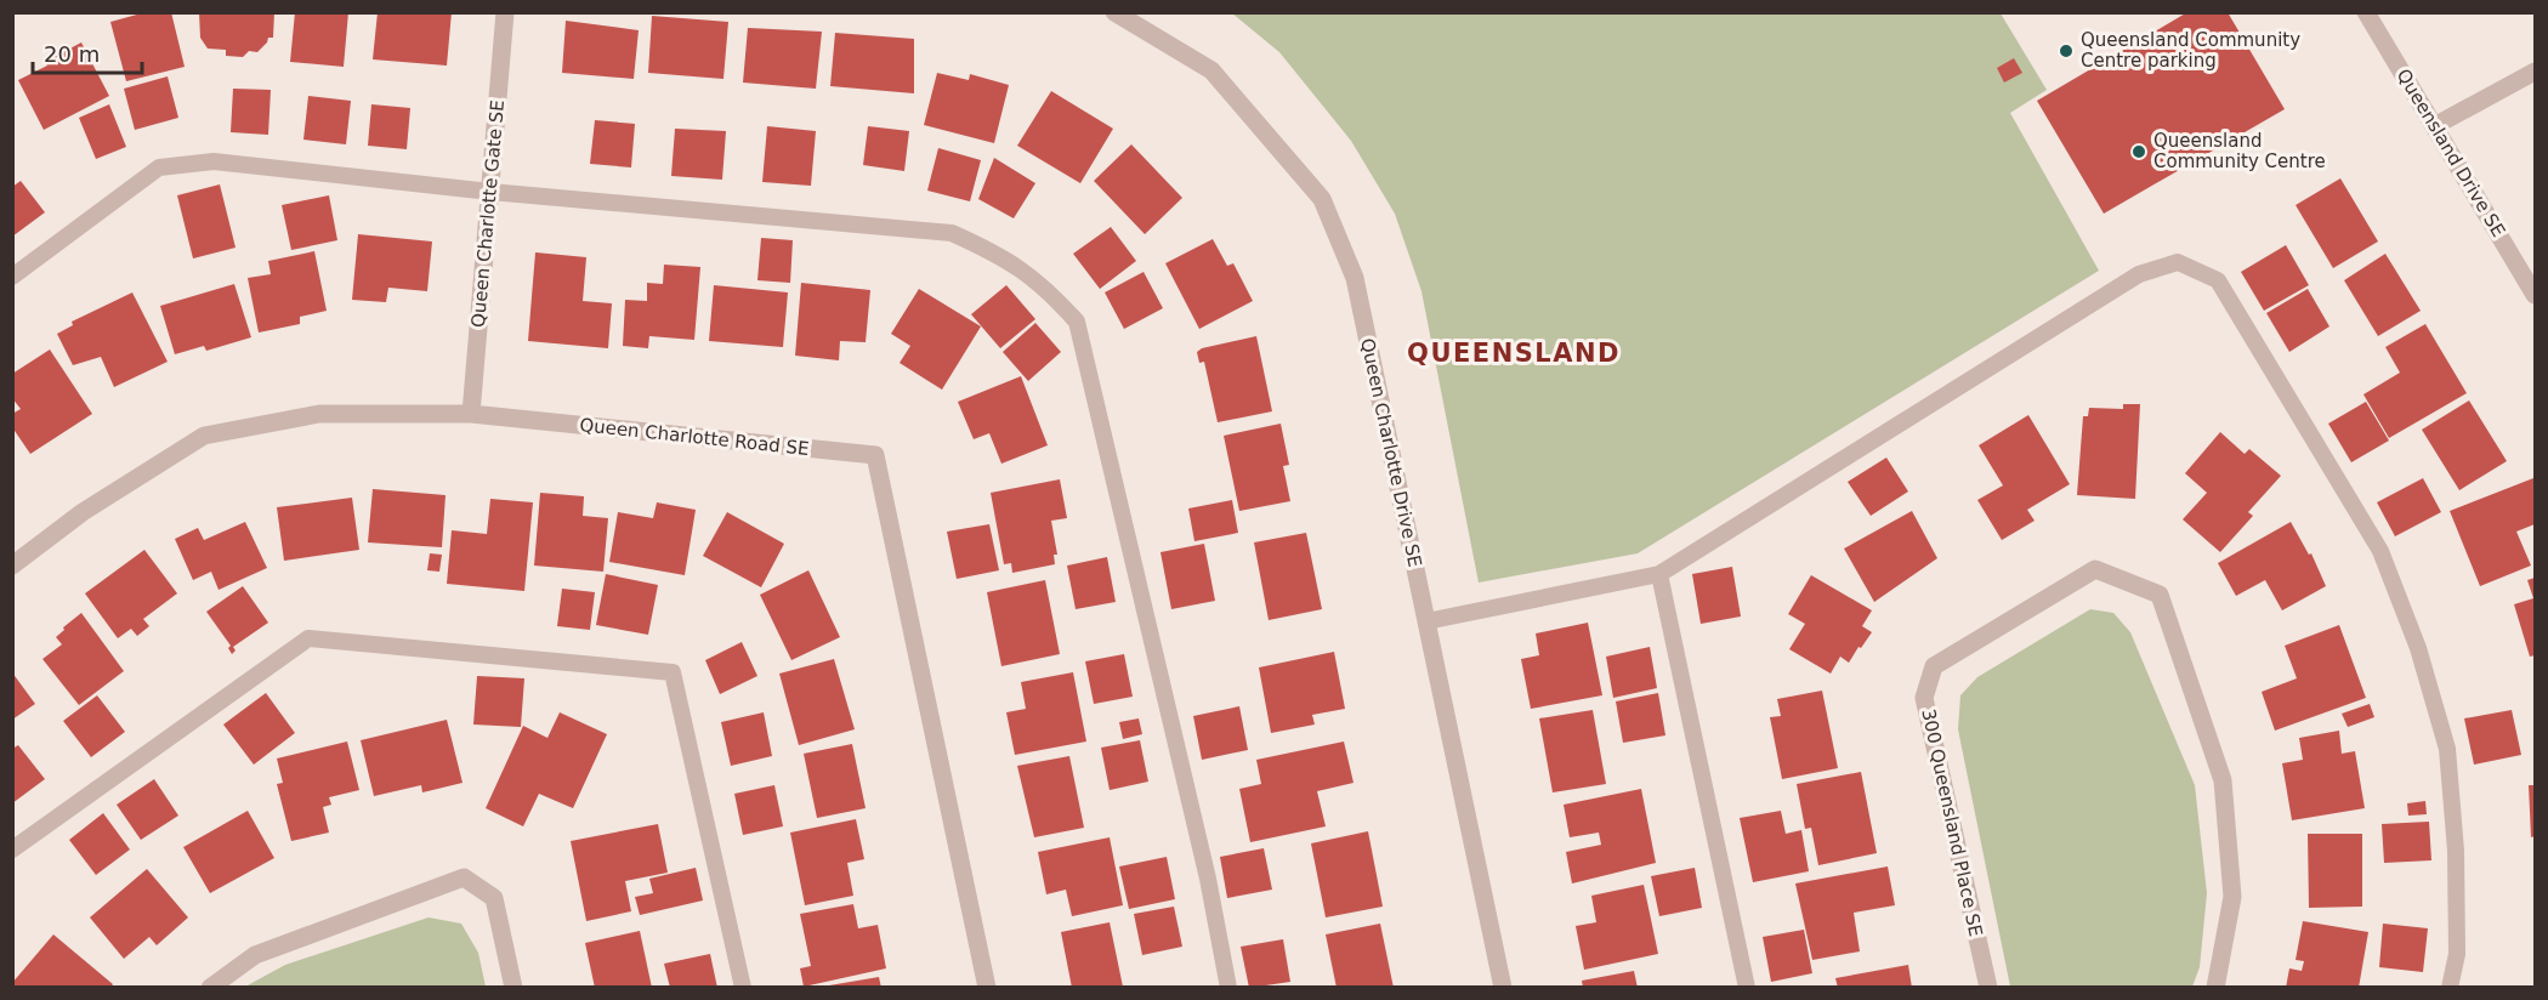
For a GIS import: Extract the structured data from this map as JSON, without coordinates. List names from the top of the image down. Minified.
{"streets":{"street":["Queensland Drive SE","Queen Charlotte Gate SE","Queen Charlotte Road SE","Queen Charlotte Drive SE","300 Queensland Place SE"]},"crossings":[["Queen Charlotte Gate SE","Queen Charlotte Road SE"]],"districts":["QUEENSLAND"],"places":["Queensland Community Centre parking","Queensland Community Centre"],"scale_bar":"20 m"}
